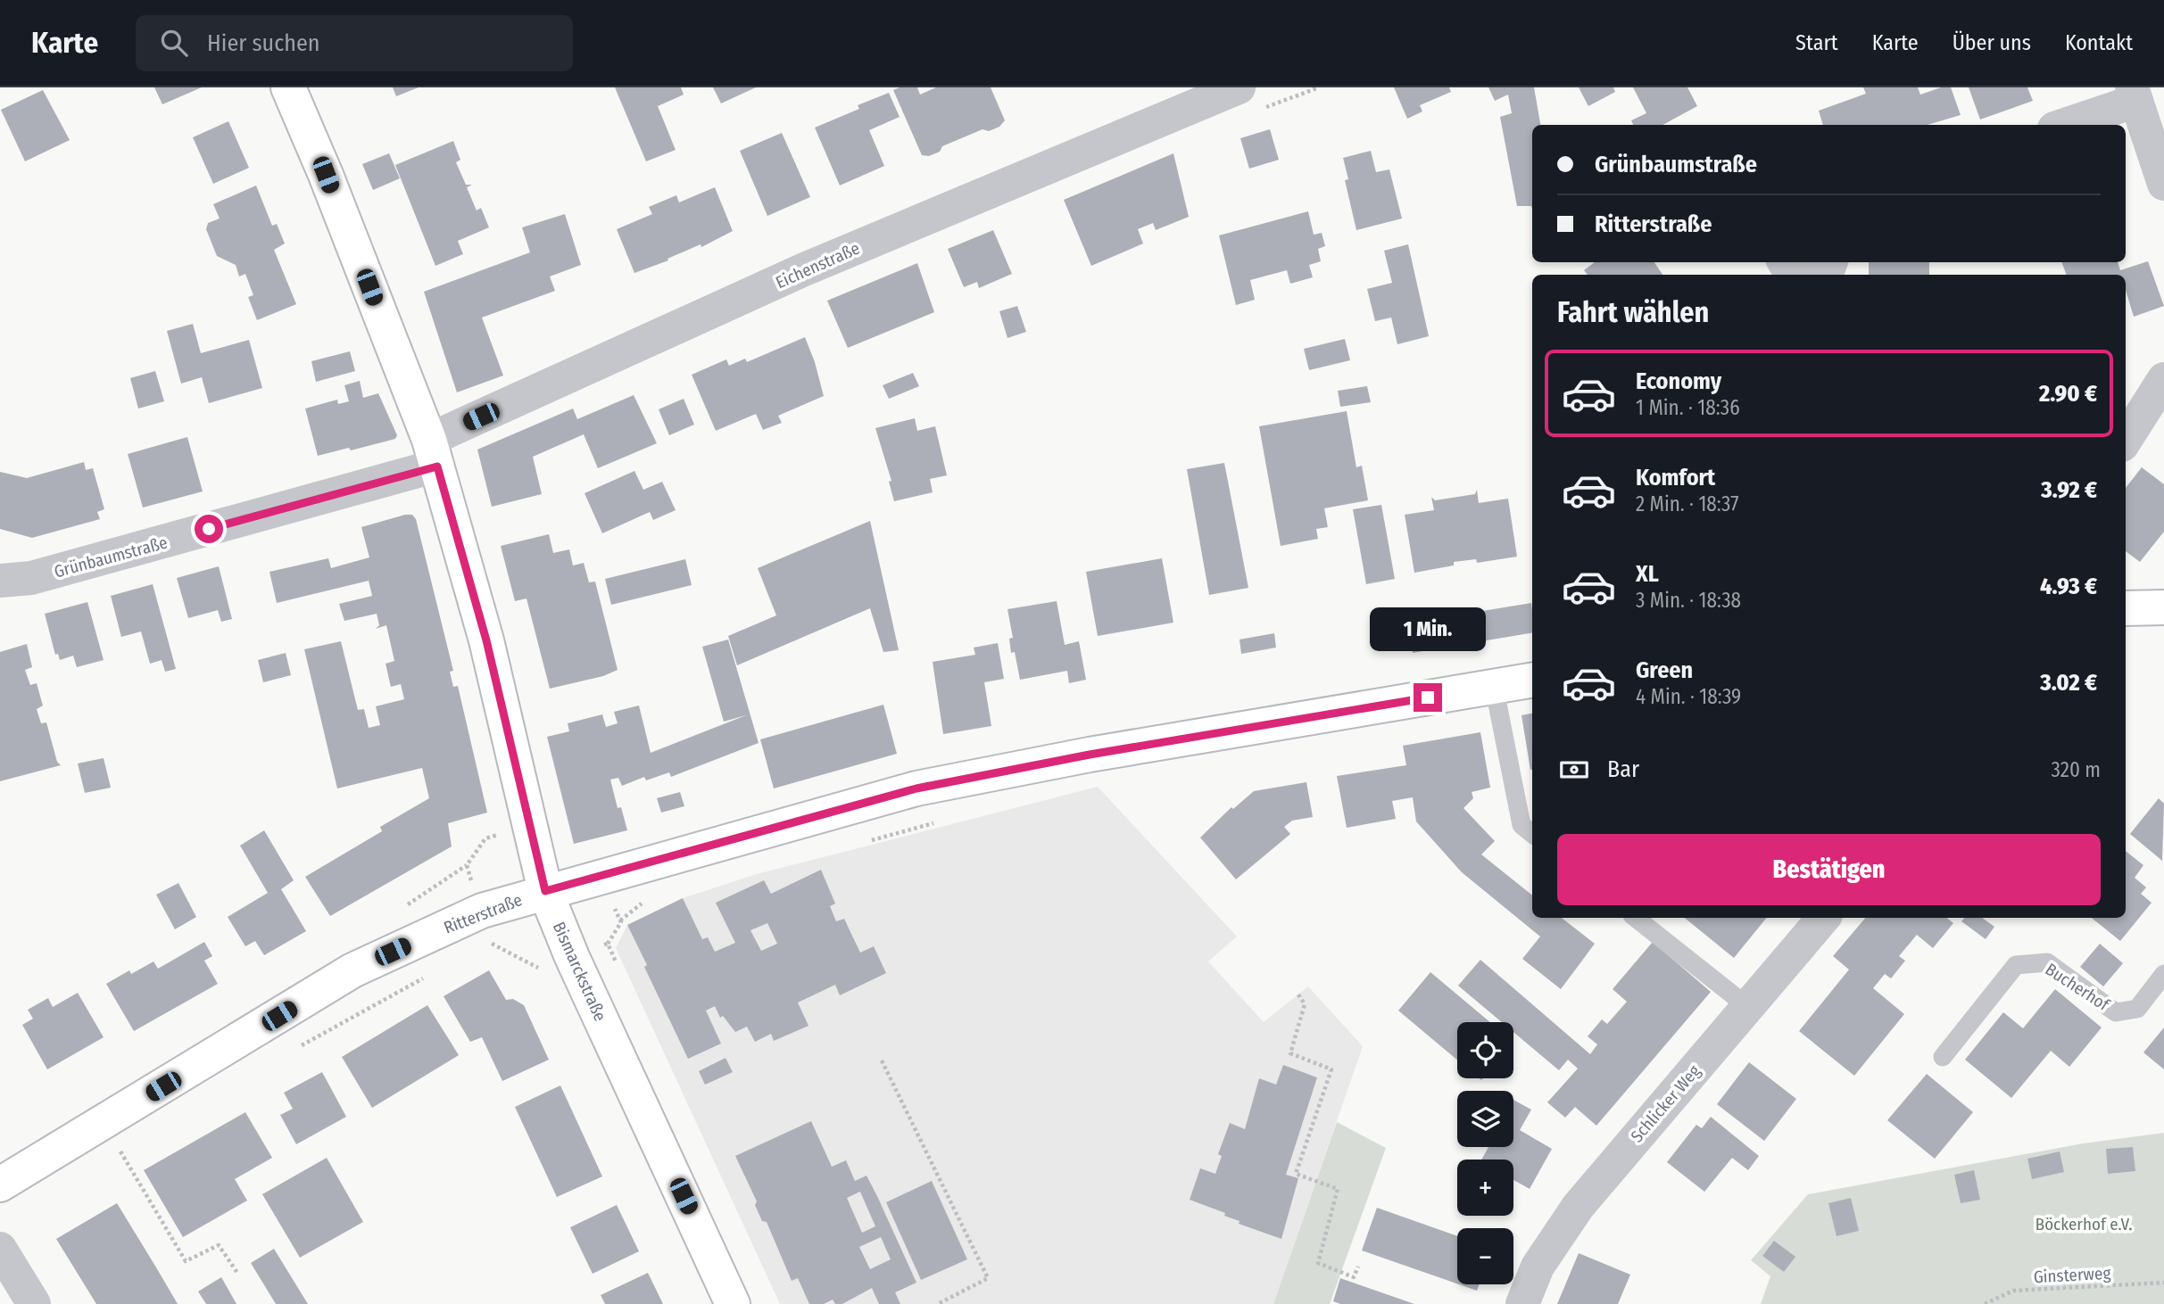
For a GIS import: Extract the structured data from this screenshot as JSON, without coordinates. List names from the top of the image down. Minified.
{"streets":{"main road":["Ritterstraße","Bismarckstraße"],"street":["Eichenstraße","Grünbaumstraße","Schlicker Weg"],"lane":["Bucherhof"],"path":["Ginsterweg"]},"crossings":[["Eichenstraße","Grünbaumstraße"],["Eichenstraße","Bismarckstraße"],["Grünbaumstraße","Bismarckstraße"],["Ritterstraße","Bismarckstraße"]],"parks":["Böckerhof e.V."],"page":{"header":"Karte","search":"Hier suchen","nav":["Start","Karte","Über uns","Kontakt"],"banner":["Grünbaumstraße","Ritterstraße"],"heading":"Fahrt wählen","list":[{"name":"Economy","note":"1 Min. · 18:36","value":"2.90 €"},{"name":"Komfort","note":"2 Min. · 18:37","value":"3.92 €"},{"name":"XL","note":"3 Min. · 18:38","value":"4.93 €"},{"name":"Green","note":"4 Min. · 18:39","value":"3.02 €"}],"bubble":"1 Min.","pay":["Bar","320 m"],"buttons":"Bestätigen","map_buttons":["+","−"]}}
